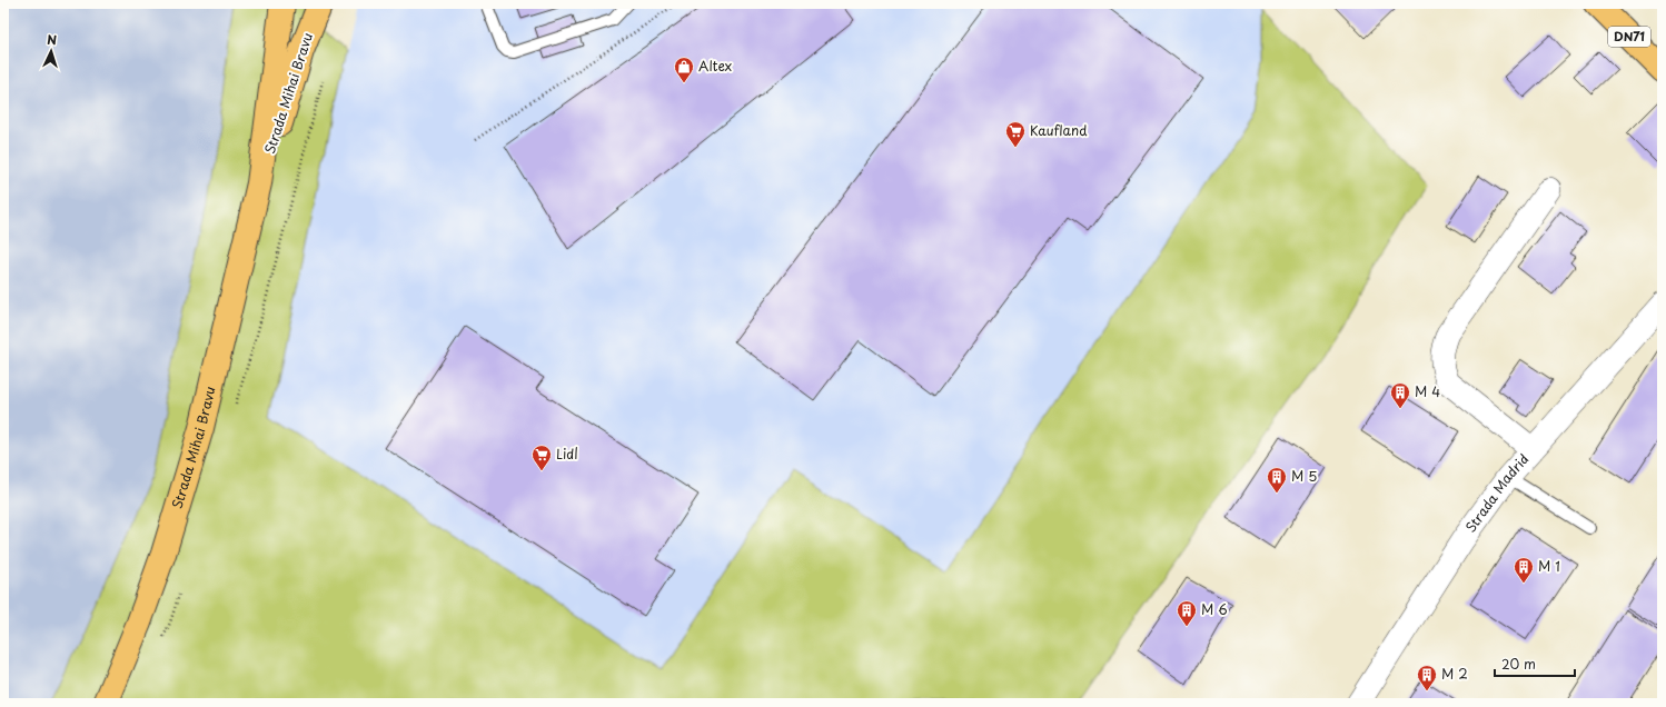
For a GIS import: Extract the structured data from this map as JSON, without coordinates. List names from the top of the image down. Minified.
{"streets":{"main road":["DN71","Strada Mihai Bravu"],"street":["Strada Madrid"]},"places":{"shop":["Altex"],"supermarket":["Kaufland","Lidl"],"building":["M 4","M 5","M 1","M 6","M 2"]},"scale_bar":"20 m","north":"top"}
